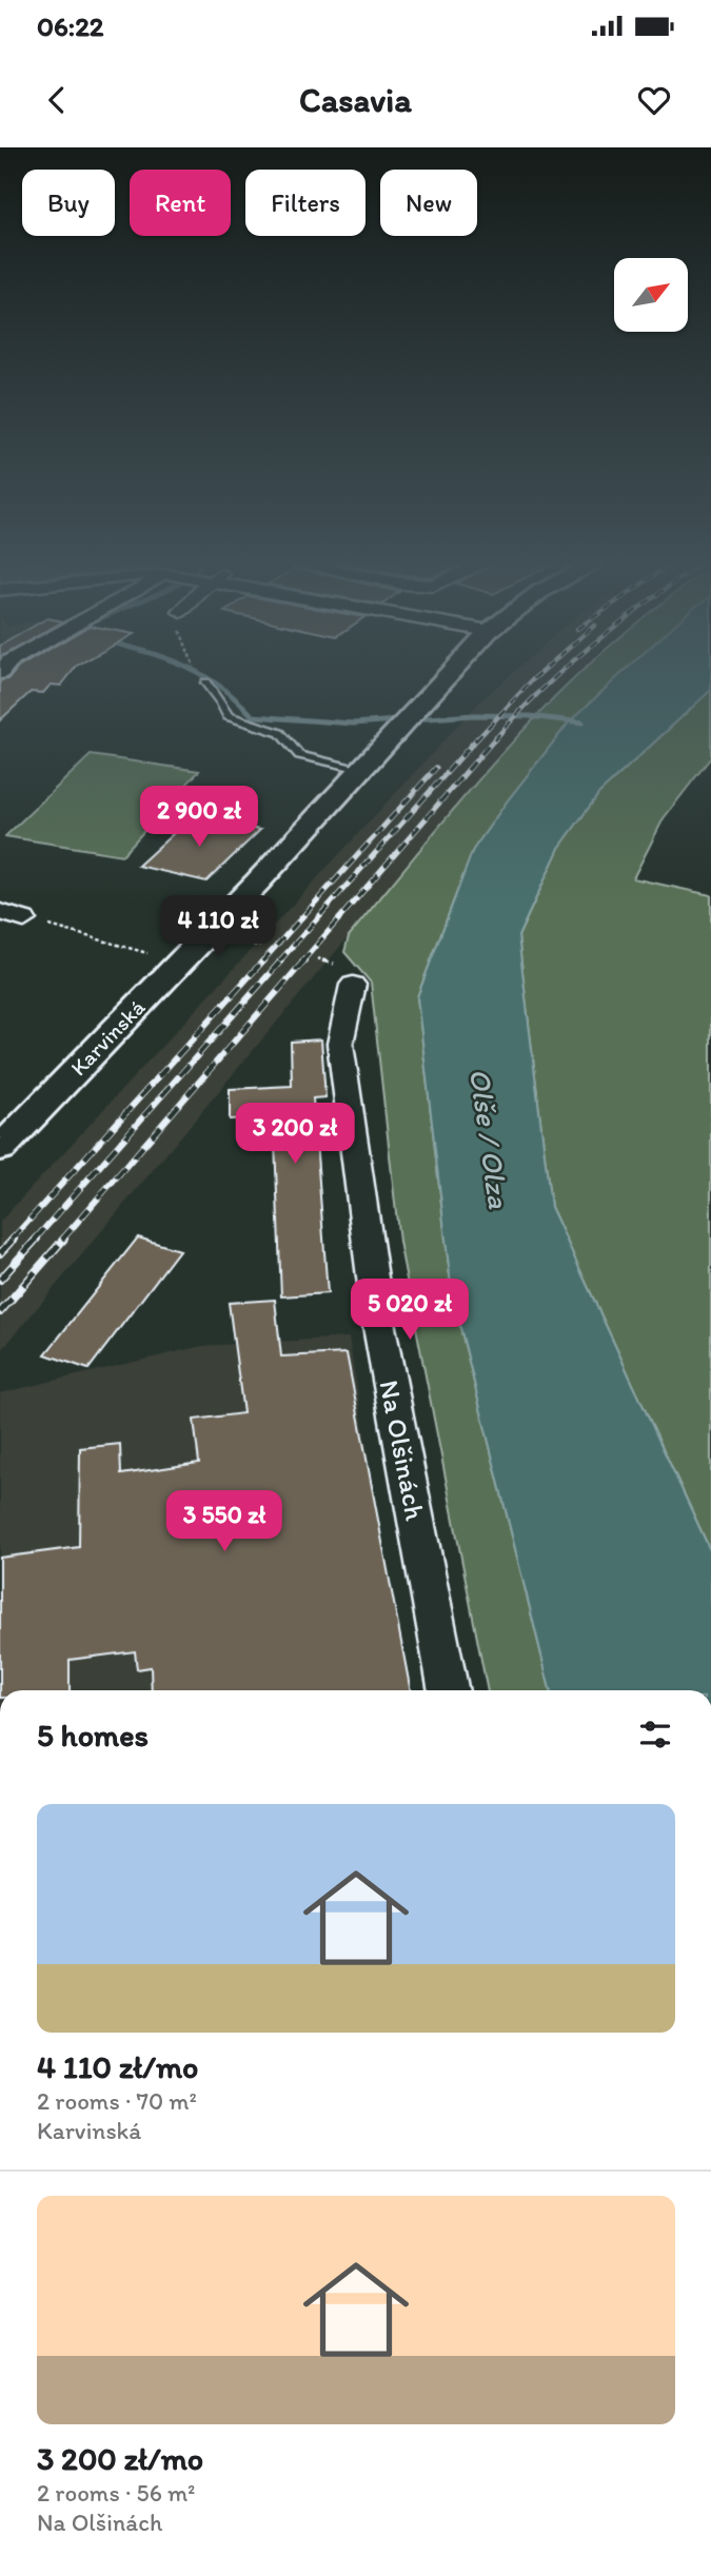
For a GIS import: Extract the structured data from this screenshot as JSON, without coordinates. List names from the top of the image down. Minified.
{"streets":{"main road":["Karvinská"],"street":["Na Olšinách"]},"water":["Olše / Olza"],"north":"top right","page":{"status":"06:22","header":"Casavia","chip":["Buy","Rent","Filters","New"],"price":["2 900 zł","4 110 zł","3 200 zł","5 020 zł","3 550 zł"],"heading":"5 homes","list":[{"name":"4 110 zł/mo","note":"2 rooms · 70 m² · Karvinská"},{"name":"3 200 zł/mo","note":"2 rooms · 56 m² · Na Olšinách"}]}}
